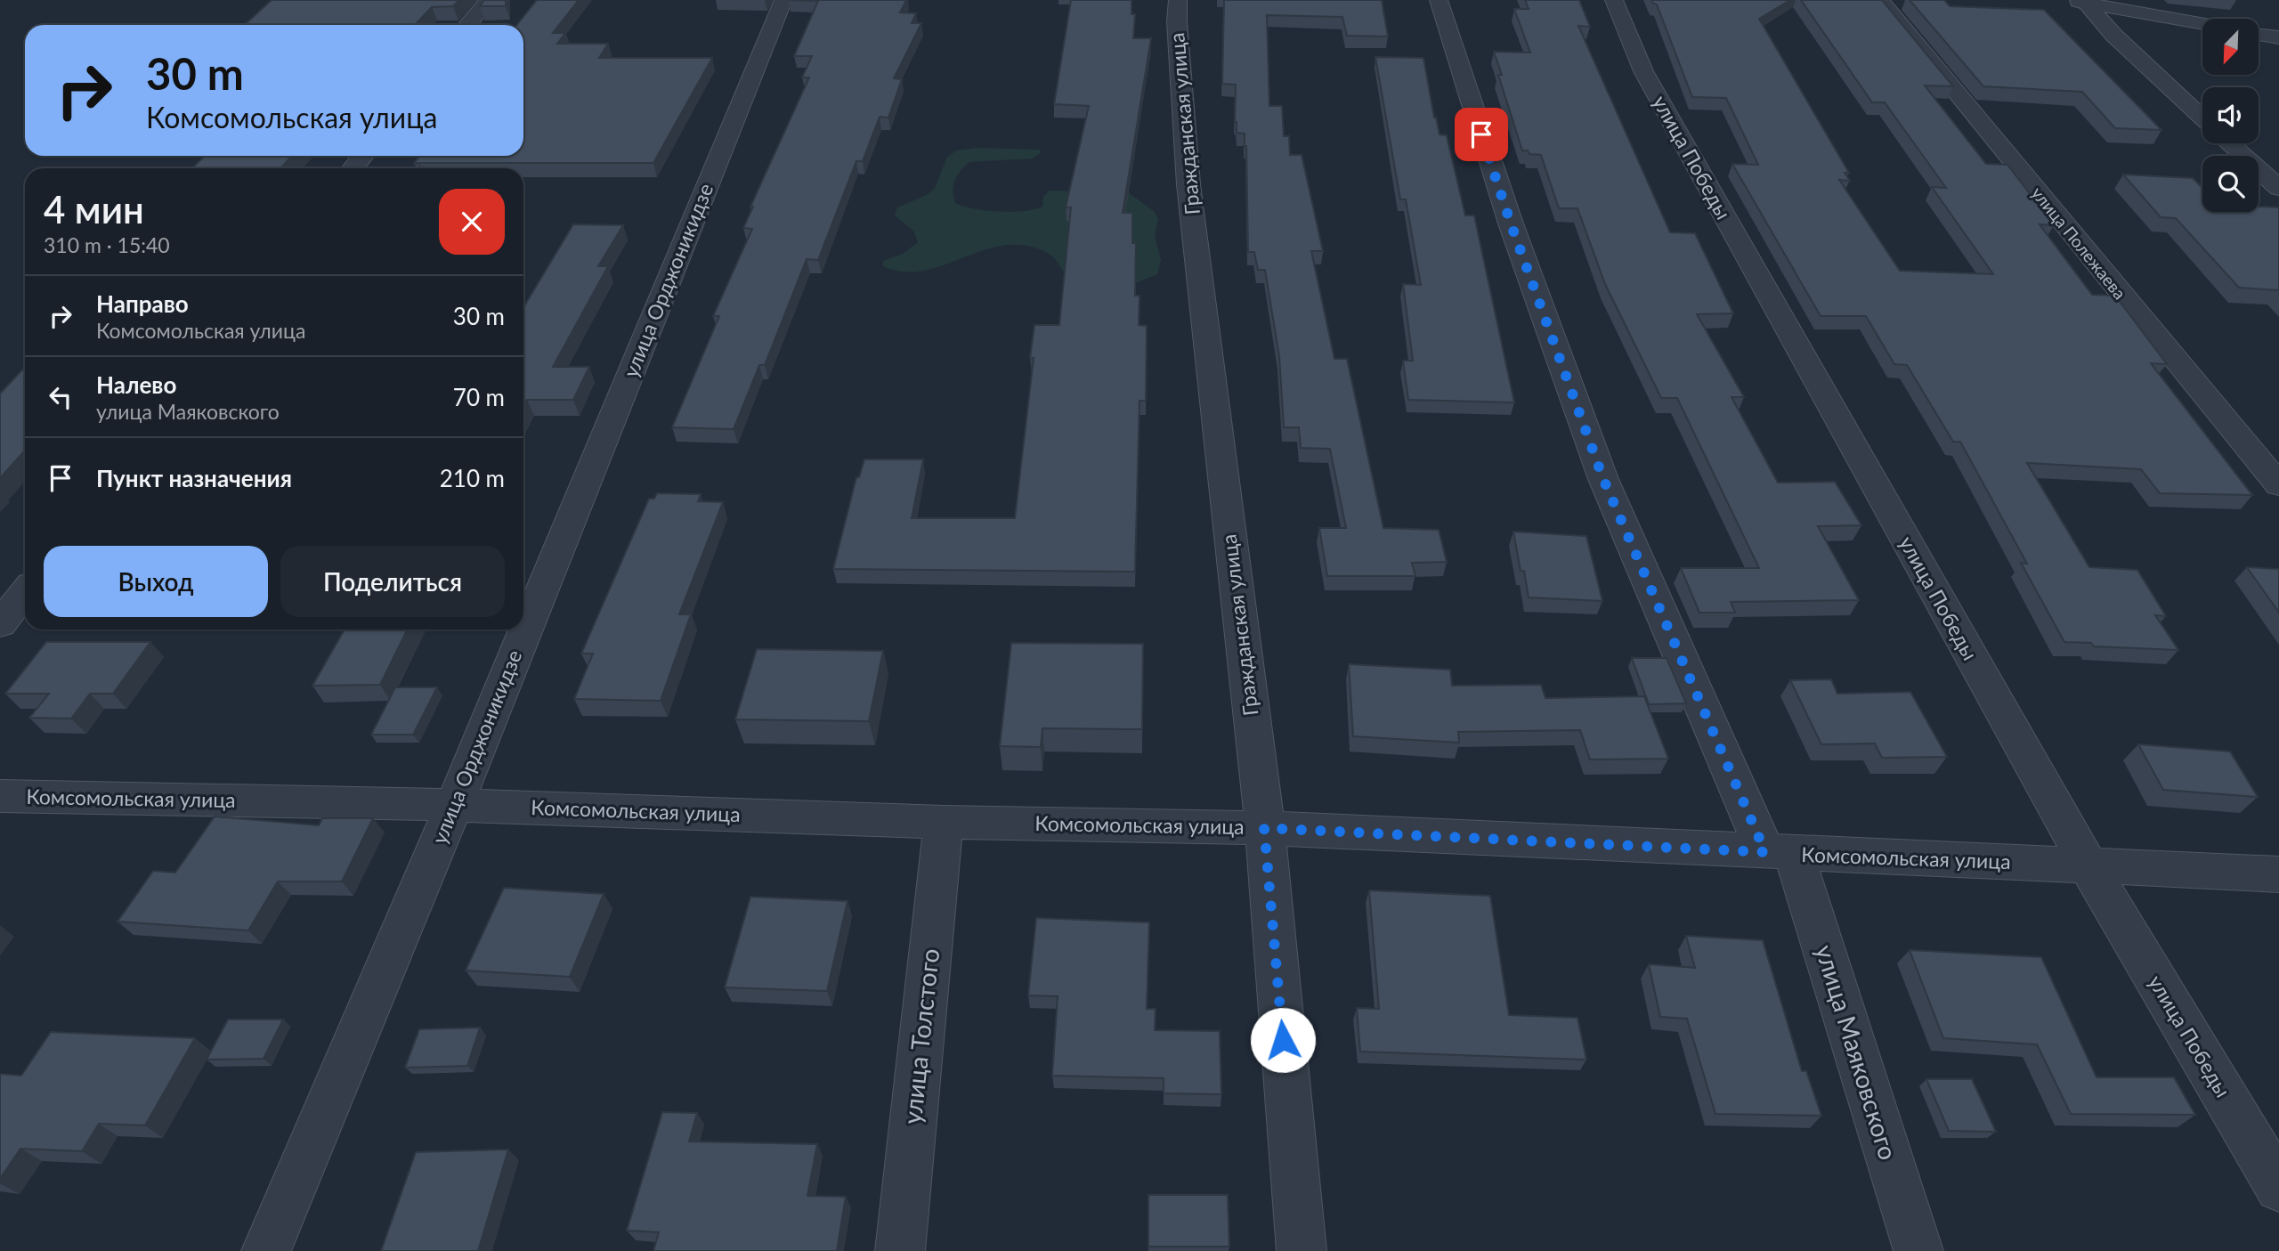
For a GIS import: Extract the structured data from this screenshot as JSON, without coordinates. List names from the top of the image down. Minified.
{"streets":{"street":["Гражданская улица","улица Победы","улица Полежаева","улица Орджоникидзе","Комсомольская улица","улица Толстого","улица Маяковского"]},"crossings":[["Гражданская улица","Комсомольская улица"],["улица Победы","Комсомольская улица"],["улица Орджоникидзе","Комсомольская улица"],["Комсомольская улица","улица Толстого"],["Комсомольская улица","улица Маяковского"]],"north":"bottom left","page":{"turn":["30 m","Комсомольская улица"],"heading":["4 мин","310 m · 15:40"],"list":[{"name":"Направо","note":"Комсомольская улица","value":"30 m"},{"name":"Налево","note":"улица Маяковского","value":"70 m"},{"name":"Пункт назначения","value":"210 m"}],"buttons":["Выход","Поделиться"]}}
